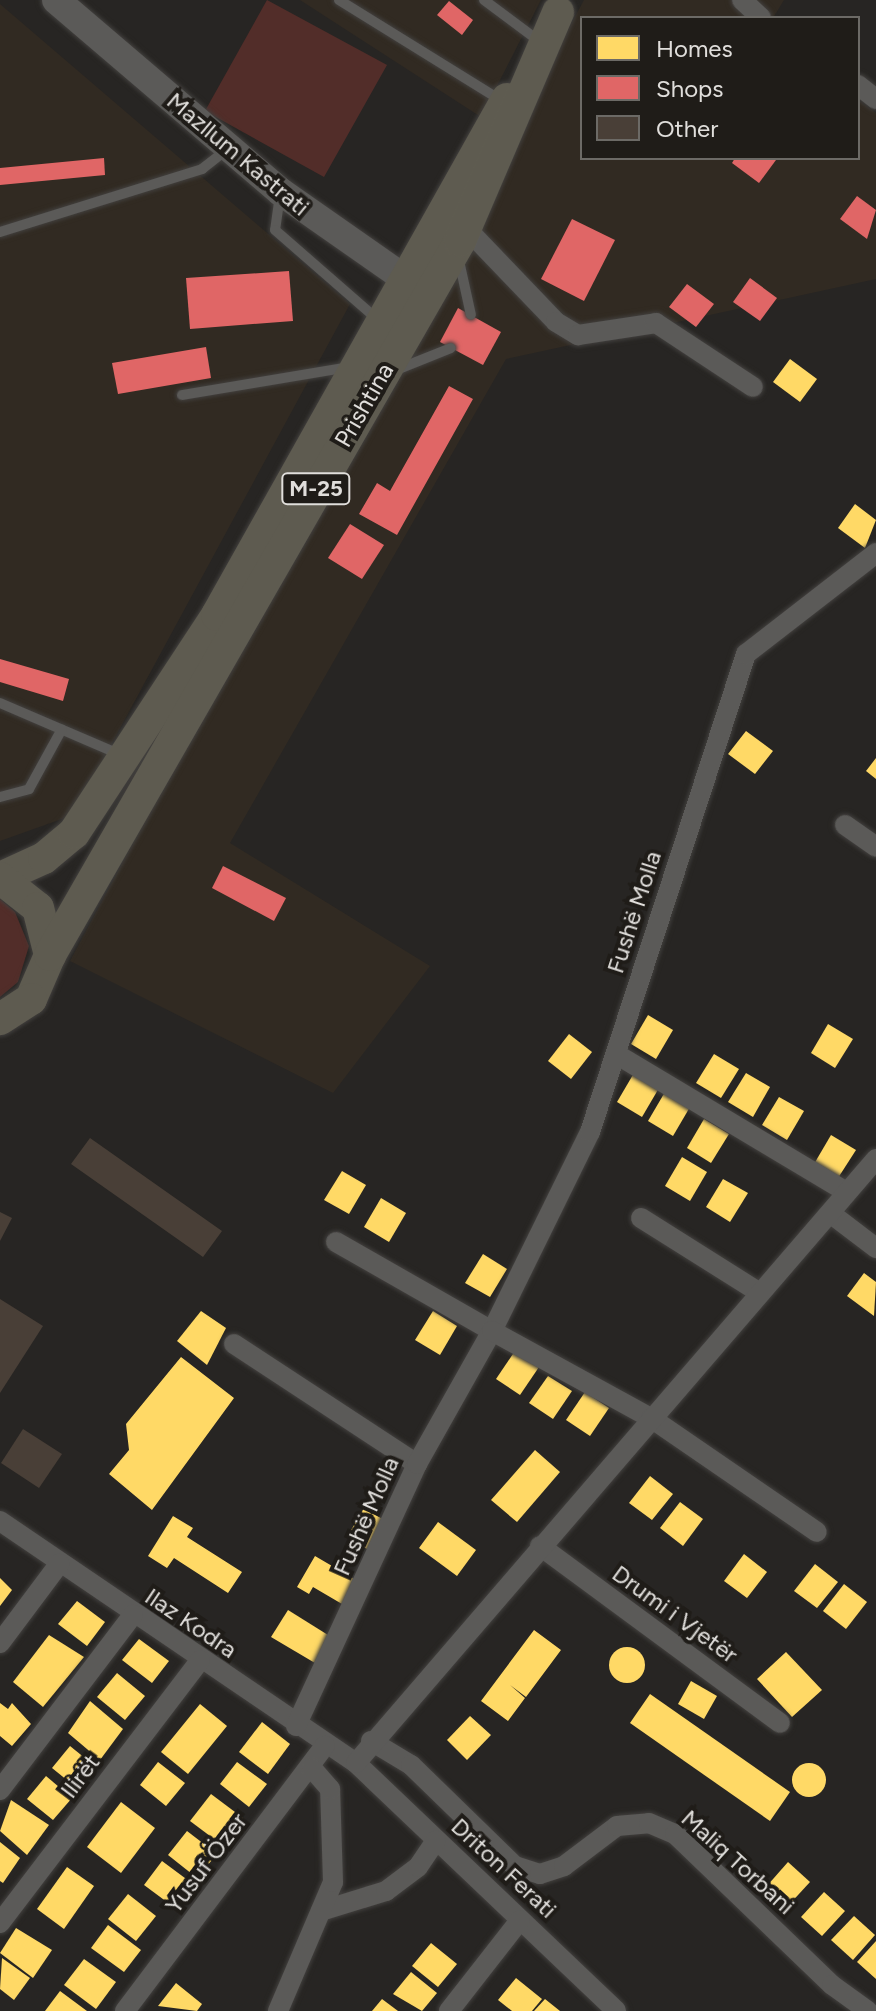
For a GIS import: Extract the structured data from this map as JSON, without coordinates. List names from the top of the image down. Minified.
{"streets":{"main road":["Mazllum Kastrati","Prishtina","M-25"],"street":["Fushë Molla","Drumi i Vjetër","Ilaz Kodra","Ilirët","Maliq Torbani","Yusuf Özer","Driton Ferati"]},"crossings":[["Mazllum Kastrati","Prishtina"],["Fushë Molla","Ilaz Kodra"],["Ilaz Kodra","Ilirët"],["Ilaz Kodra","Yusuf Özer"],["Ilaz Kodra","Driton Ferati"]],"legend":["Homes","Shops","Other"]}
